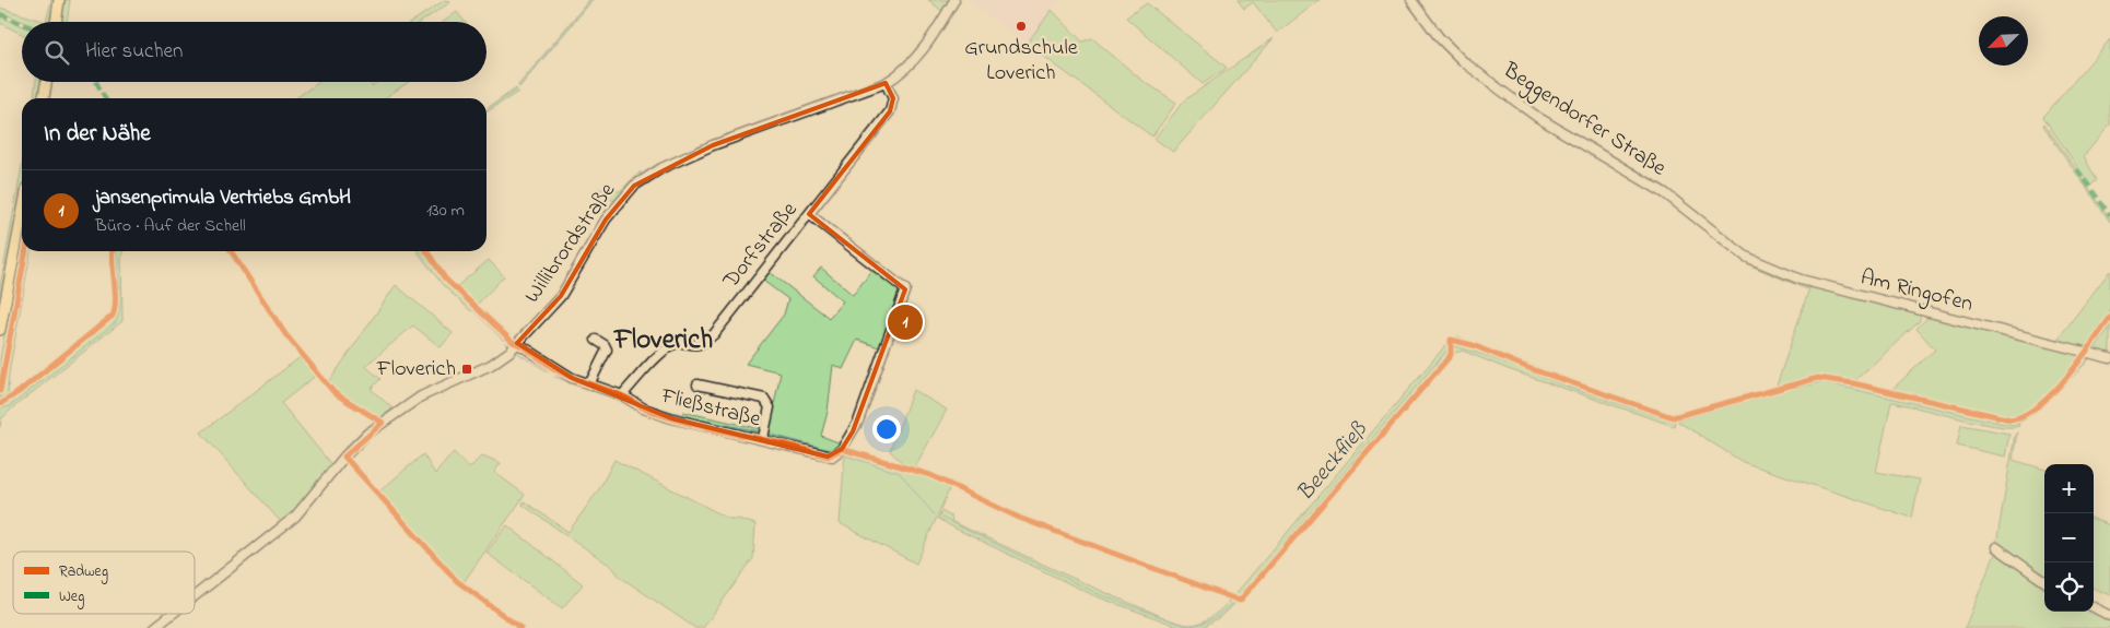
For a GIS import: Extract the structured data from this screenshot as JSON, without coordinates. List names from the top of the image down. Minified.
{"streets":{"street":["Beggendorfer Straße","Willibrordstraße","Dorfstraße","Am Ringofen","Fließstraße"]},"crossings":[["Beggendorfer Straße","Am Ringofen"],["Willibrordstraße","Dorfstraße"],["Willibrordstraße","Fließstraße"],["Dorfstraße","Fließstraße"]],"districts":["Floverich"],"water":["Beeckfließ"],"places":{"other":["Grundschule Loverich"],"transit":["Floverich"]},"legend":["Radweg","Weg"],"north":"bottom left","page":{"search":"Hier suchen","heading":"In der Nähe","list":[{"mark":"1","name":"jansenprimula Vertriebs GmbH","note":"Büro · Auf der Schell","value":"130 m"}],"pins":"1","map_buttons":["+","−"]}}
